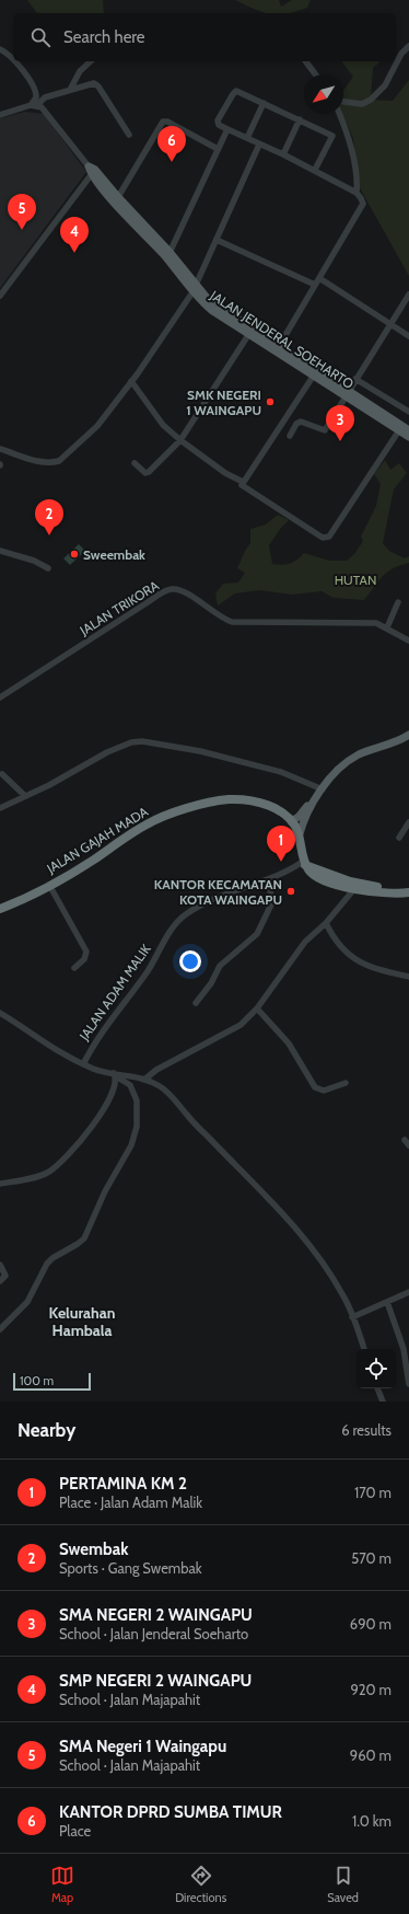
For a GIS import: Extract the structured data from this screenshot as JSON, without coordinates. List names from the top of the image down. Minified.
{"streets":{"highway":["JALAN GAJAH MADA"],"main road":["JALAN JENDERAL SOEHARTO"],"street":["JALAN TRIKORA","JALAN ADAM MALIK"]},"crossings":[["JALAN GAJAH MADA","JALAN ADAM MALIK"]],"districts":["Kelurahan Hambala"],"parks":["HUTAN"],"places":["SMK NEGERI 1 WAINGAPU","Sweembak","KANTOR KECAMATAN KOTA WAINGAPU"],"scale_bar":"100 m","north":"bottom left","page":{"search":"Search here","pins":["6","5","4","3","2","1"],"scale":"100 m","heading":["Nearby","6 results"],"list":[{"mark":"1","name":"PERTAMINA KM 2","note":"Place · Jalan Adam Malik","value":"170 m"},{"mark":"2","name":"Swembak","note":"Sports · Gang Swembak","value":"570 m"},{"mark":"3","name":"SMA NEGERI 2 WAINGAPU","note":"School · Jalan Jenderal Soeharto","value":"690 m"},{"mark":"4","name":"SMP NEGERI 2 WAINGAPU","note":"School · Jalan Majapahit","value":"920 m"},{"mark":"5","name":"SMA Negeri 1 Waingapu","note":"School · Jalan Majapahit","value":"960 m"},{"mark":"6","name":"KANTOR DPRD SUMBA TIMUR","note":"Place","value":"1.0 km"}],"nav":["Map","Directions","Saved"]}}
